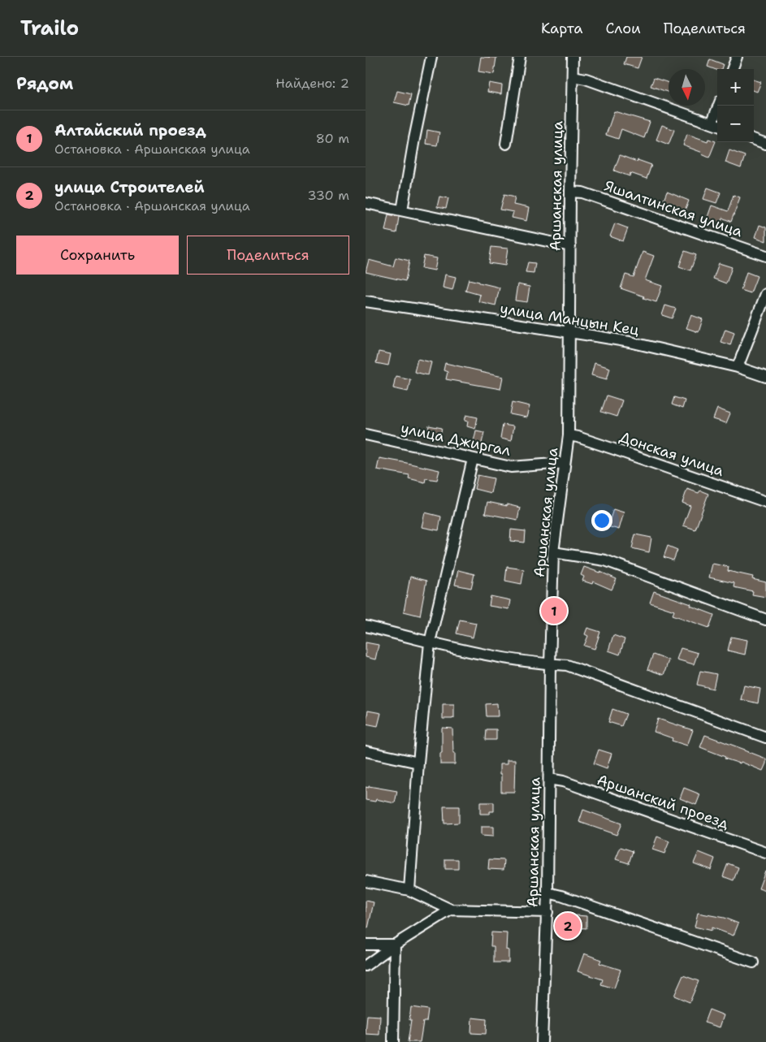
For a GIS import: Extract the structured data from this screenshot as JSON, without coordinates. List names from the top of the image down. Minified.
{"streets":{"street":["Аршанская улица","Яшалтинская улица","улица Манцын Кец","улица Джиргал","Донская улица","Аршанский проезд"]},"crossings":[["Аршанская улица","Яшалтинская улица"],["Аршанская улица","улица Манцын Кец"],["Аршанская улица","улица Джиргал"],["Аршанская улица","Донская улица"],["Аршанская улица","Аршанский проезд"]],"north":"bottom","page":{"header":"Trailo","nav":["Карта","Слои","Поделиться"],"heading":["Рядом","Найдено: 2"],"map_buttons":["+","−"],"list":[{"mark":"1","name":"Алтайский проезд","note":"Остановка · Аршанская улица","value":"80 m"},{"mark":"2","name":"улица Строителей","note":"Остановка · Аршанская улица","value":"330 m"}],"buttons":["Сохранить","Поделиться"],"pins":["1","2"]}}
